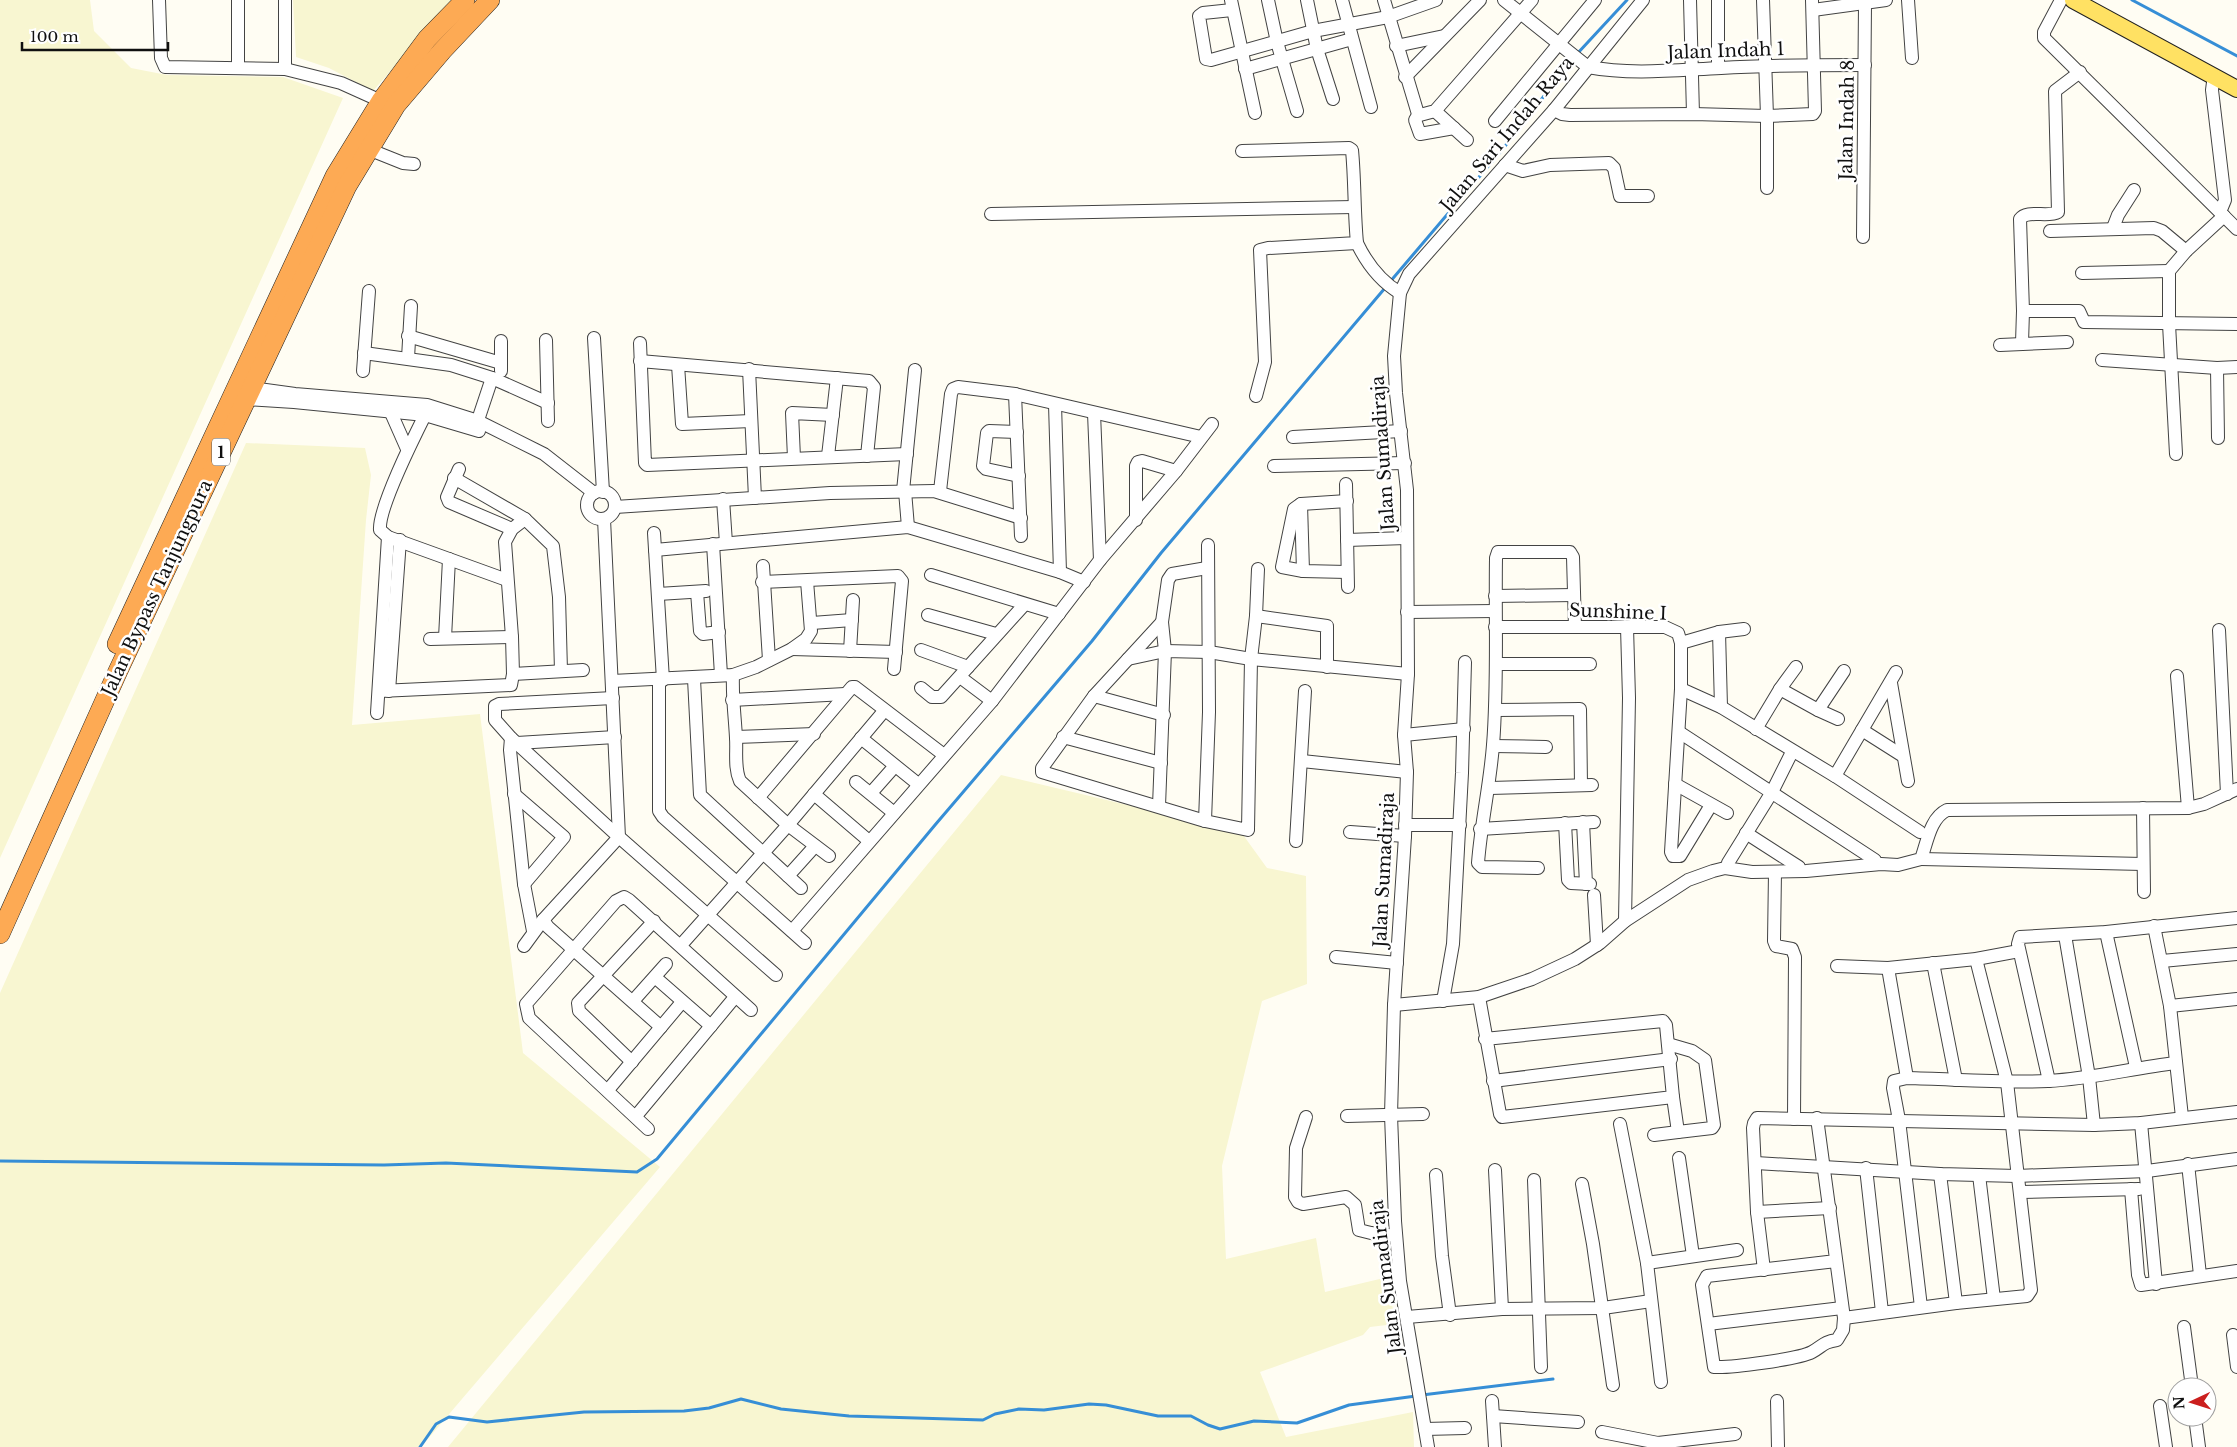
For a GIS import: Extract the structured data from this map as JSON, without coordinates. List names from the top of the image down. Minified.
{"streets":{"highway":["1","Jalan Bypass Tanjungpura"],"street":["Jalan Indah 1","Jalan Indah 8","Jalan Sari Indah Raya","Jalan Sumadiraja","Sunshine I"]},"crossings":[["Jalan Indah 1","Jalan Indah 8"],["Jalan Indah 1","Jalan Sari Indah Raya"],["Jalan Sari Indah Raya","Jalan Sumadiraja"]],"scale_bar":"100 m","north":"left"}
